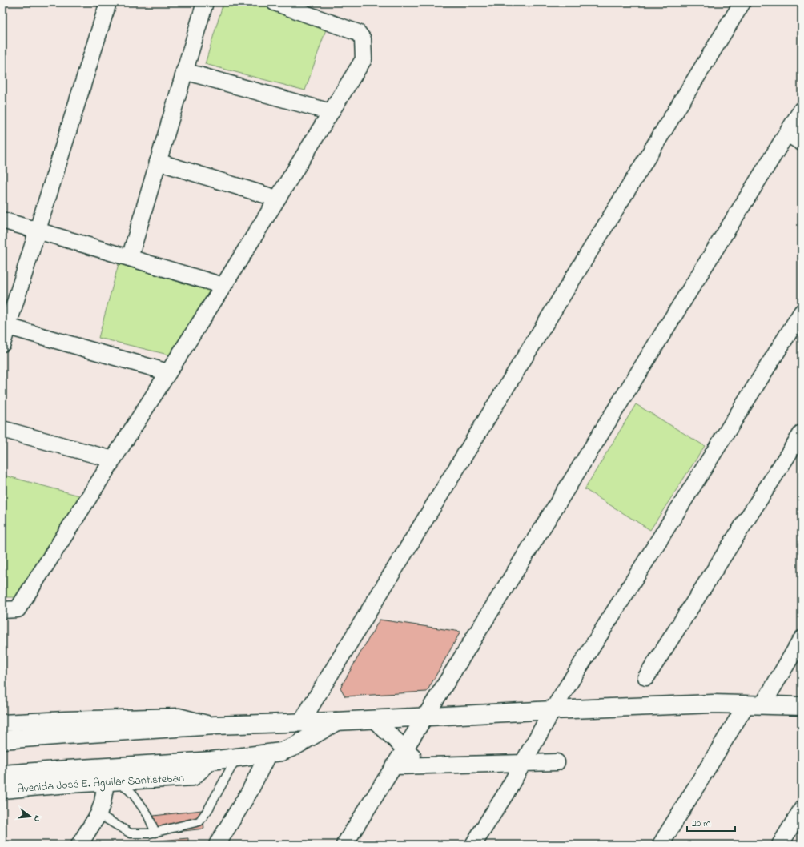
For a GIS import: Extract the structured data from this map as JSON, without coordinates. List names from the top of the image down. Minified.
{"streets":{"main road":["Avenida José E. Aguilar Santisteban"]},"scale_bar":"20 m","north":"right"}
